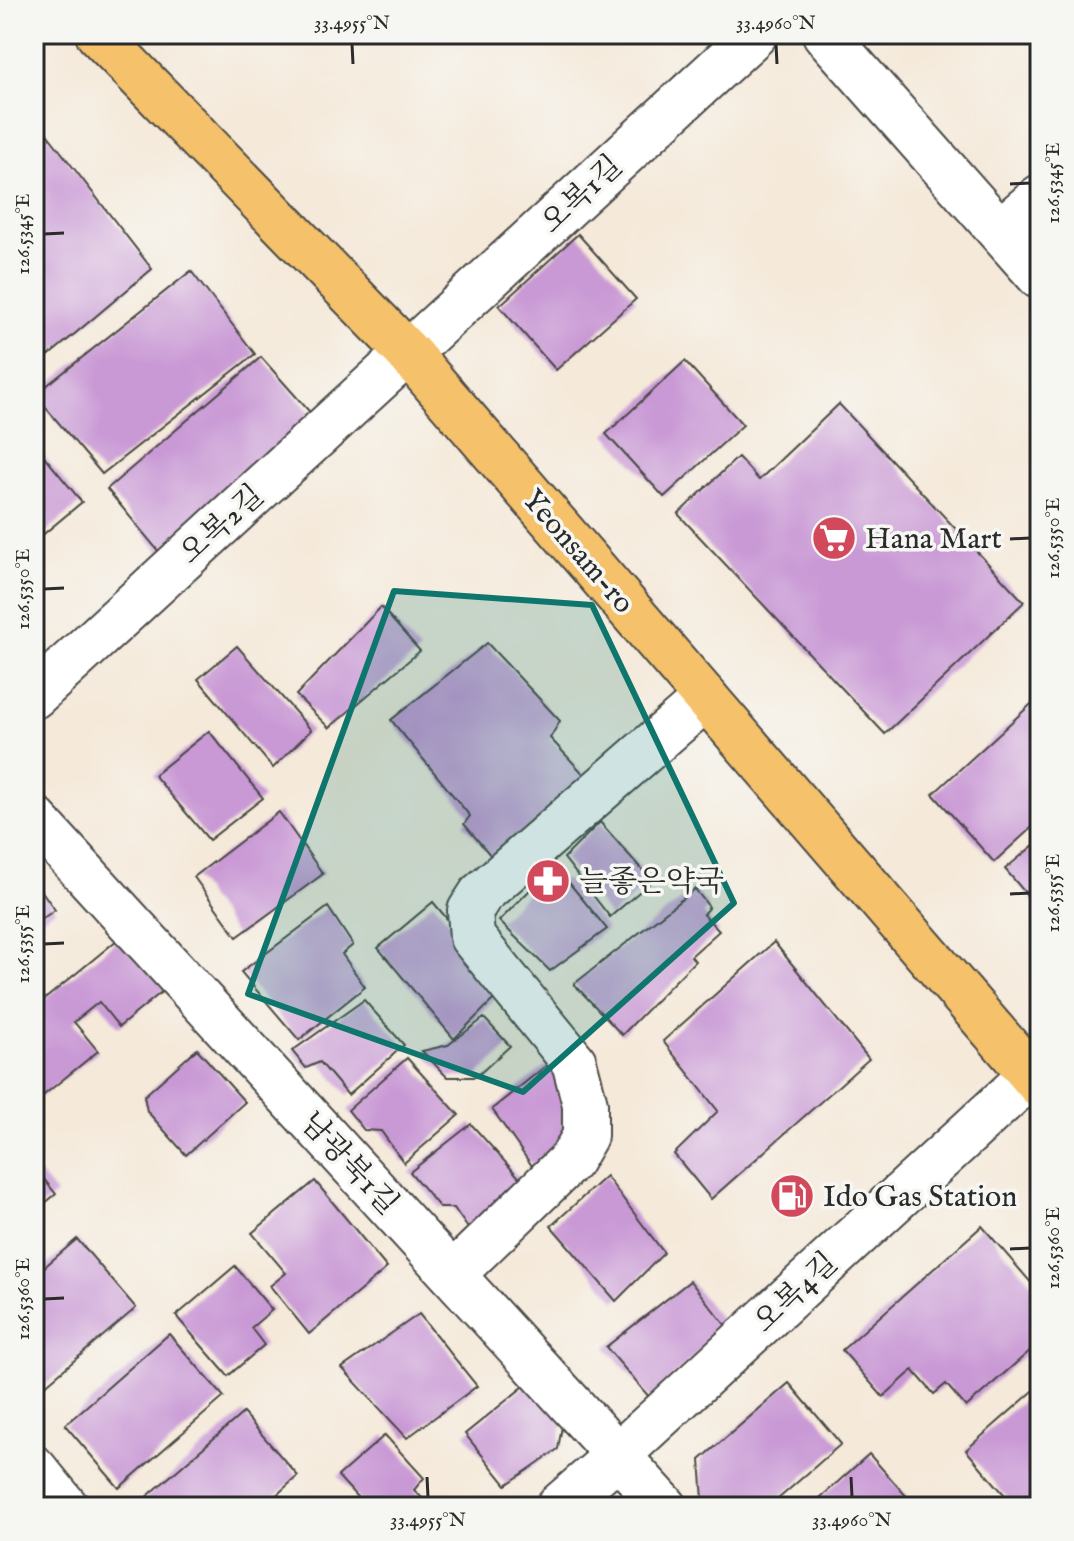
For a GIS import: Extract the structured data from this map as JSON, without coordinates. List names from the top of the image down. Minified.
{"streets":{"main road":["Yeonsam-ro"],"street":["오복1길","오복2길","남광북1길","오복4길"]},"crossings":[["오복1길","오복2길"],["오복1길","Yeonsam-ro"],["오복2길","Yeonsam-ro"],["Yeonsam-ro","오복4길"],["남광북1길","오복4길"]],"places":{"supermarket":["Hana Mart"],"pharmacy":["늘좋은약국"],"fuel station":["Ido Gas Station"]},"coordinates":["33.4955°N","33.4960°N","126.5345°E","126.5350°E","126.5355°E","126.5360°E"]}
